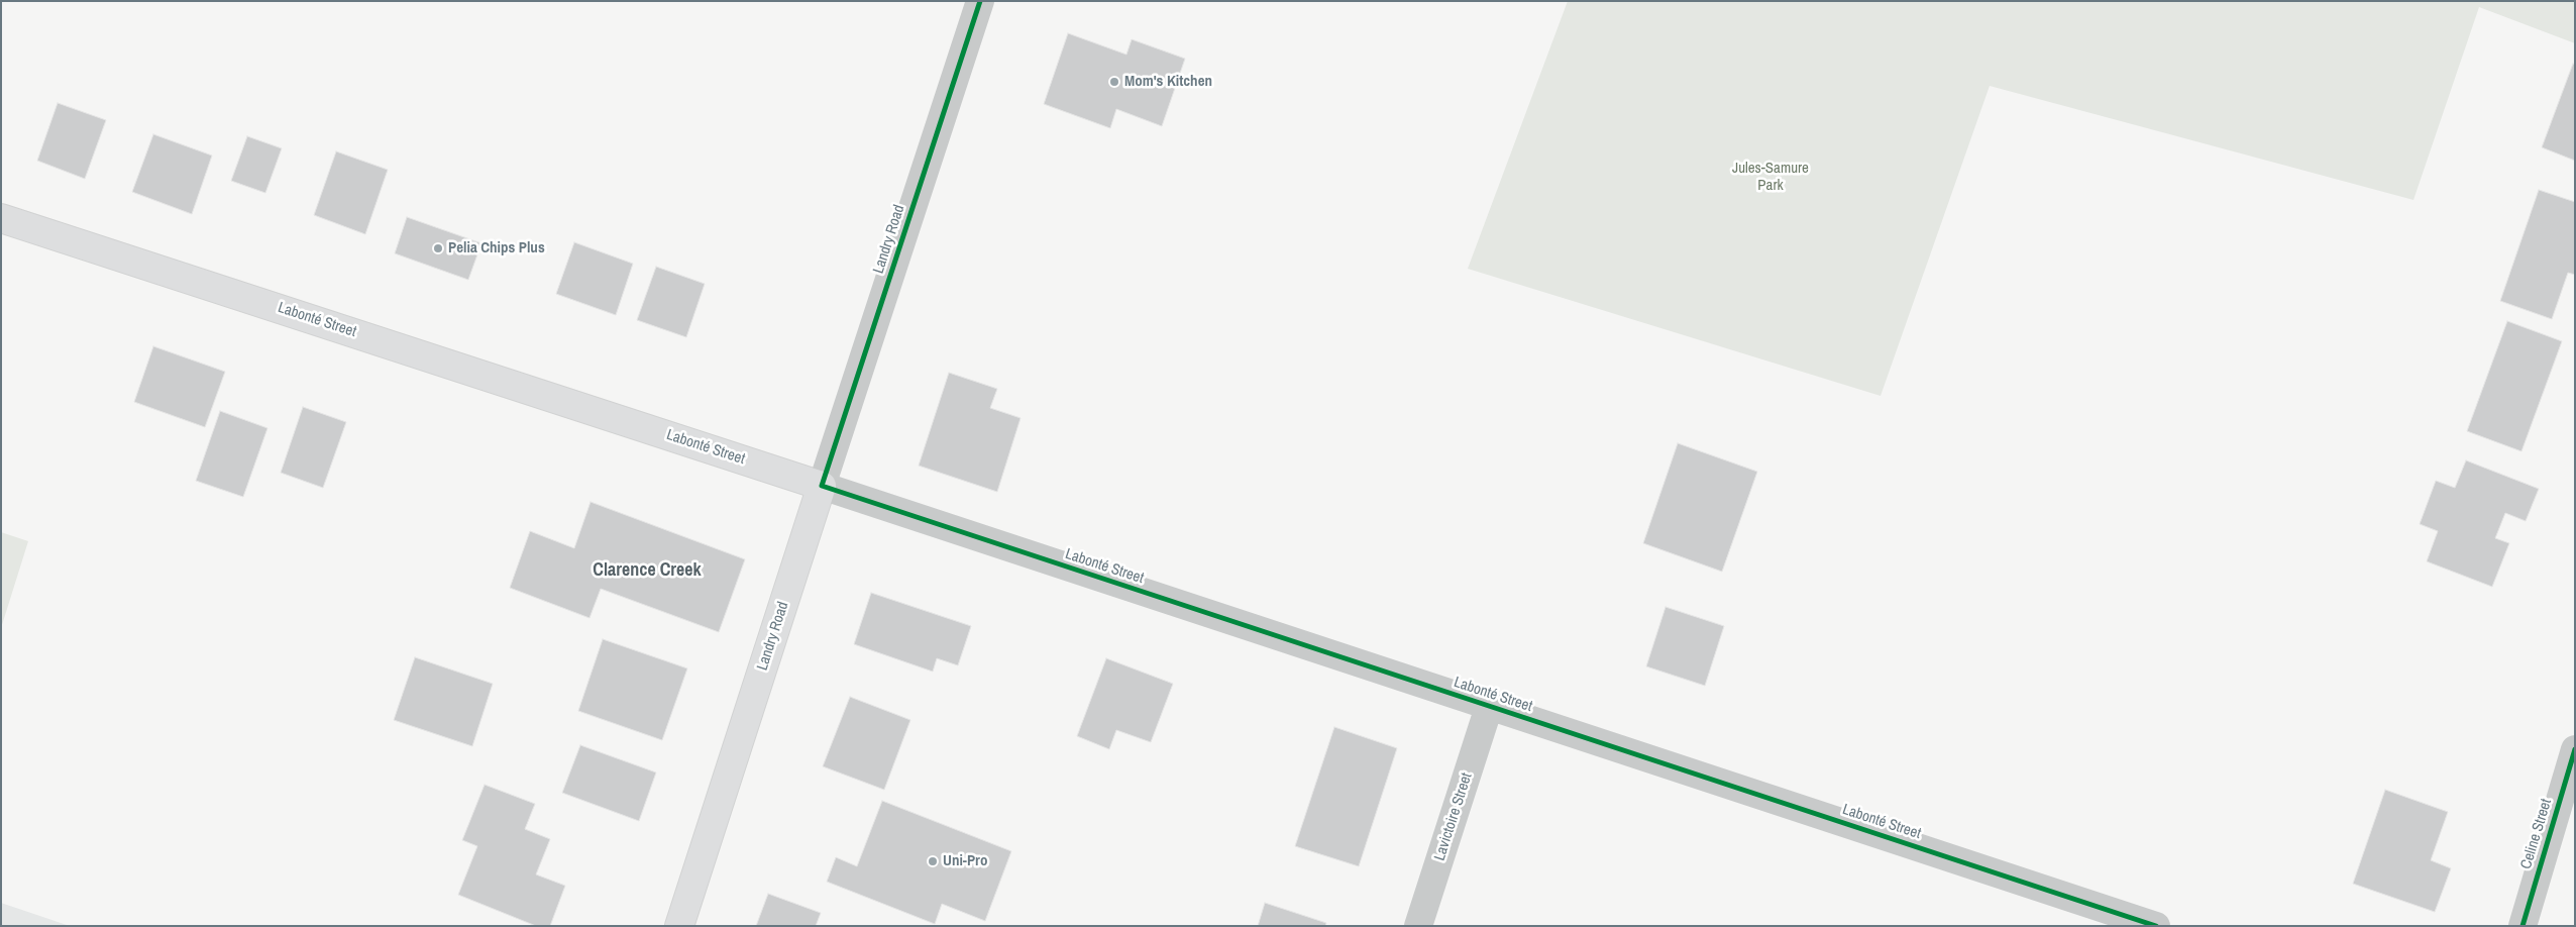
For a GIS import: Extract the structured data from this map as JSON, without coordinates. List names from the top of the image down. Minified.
{"streets":{"main road":["Landry Road","Labonté Street"],"street":["Lavictoire Street","Celine Street"]},"crossings":[["Landry Road","Labonté Street"],["Labonté Street","Lavictoire Street"]],"districts":["Clarence Creek"],"parks":["Jules-Samure Park"],"places":["Mom's Kitchen","Pelia Chips Plus","Uni-Pro"]}
